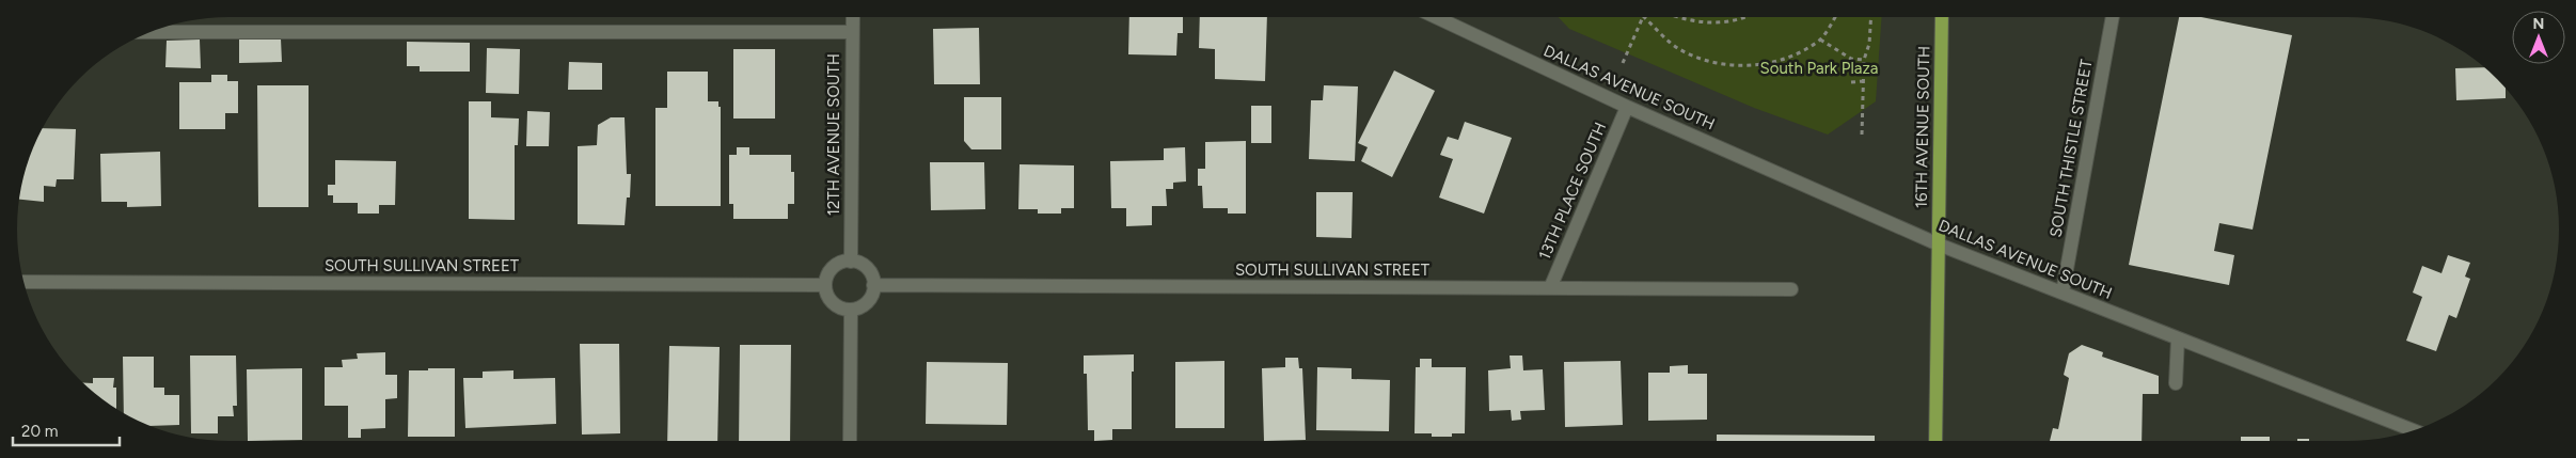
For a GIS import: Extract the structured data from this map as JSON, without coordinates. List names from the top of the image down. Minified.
{"streets":{"main road":["16TH AVENUE SOUTH"],"street":["DALLAS AVENUE SOUTH","12TH AVENUE SOUTH","SOUTH THISTLE STREET","13TH PLACE SOUTH","SOUTH SULLIVAN STREET"]},"crossings":[["DALLAS AVENUE SOUTH","16TH AVENUE SOUTH"],["DALLAS AVENUE SOUTH","SOUTH THISTLE STREET"],["DALLAS AVENUE SOUTH","13TH PLACE SOUTH"],["12TH AVENUE SOUTH","SOUTH SULLIVAN STREET"],["13TH PLACE SOUTH","SOUTH SULLIVAN STREET"]],"parks":["South Park Plaza"],"scale_bar":"20 m","north":"top"}
